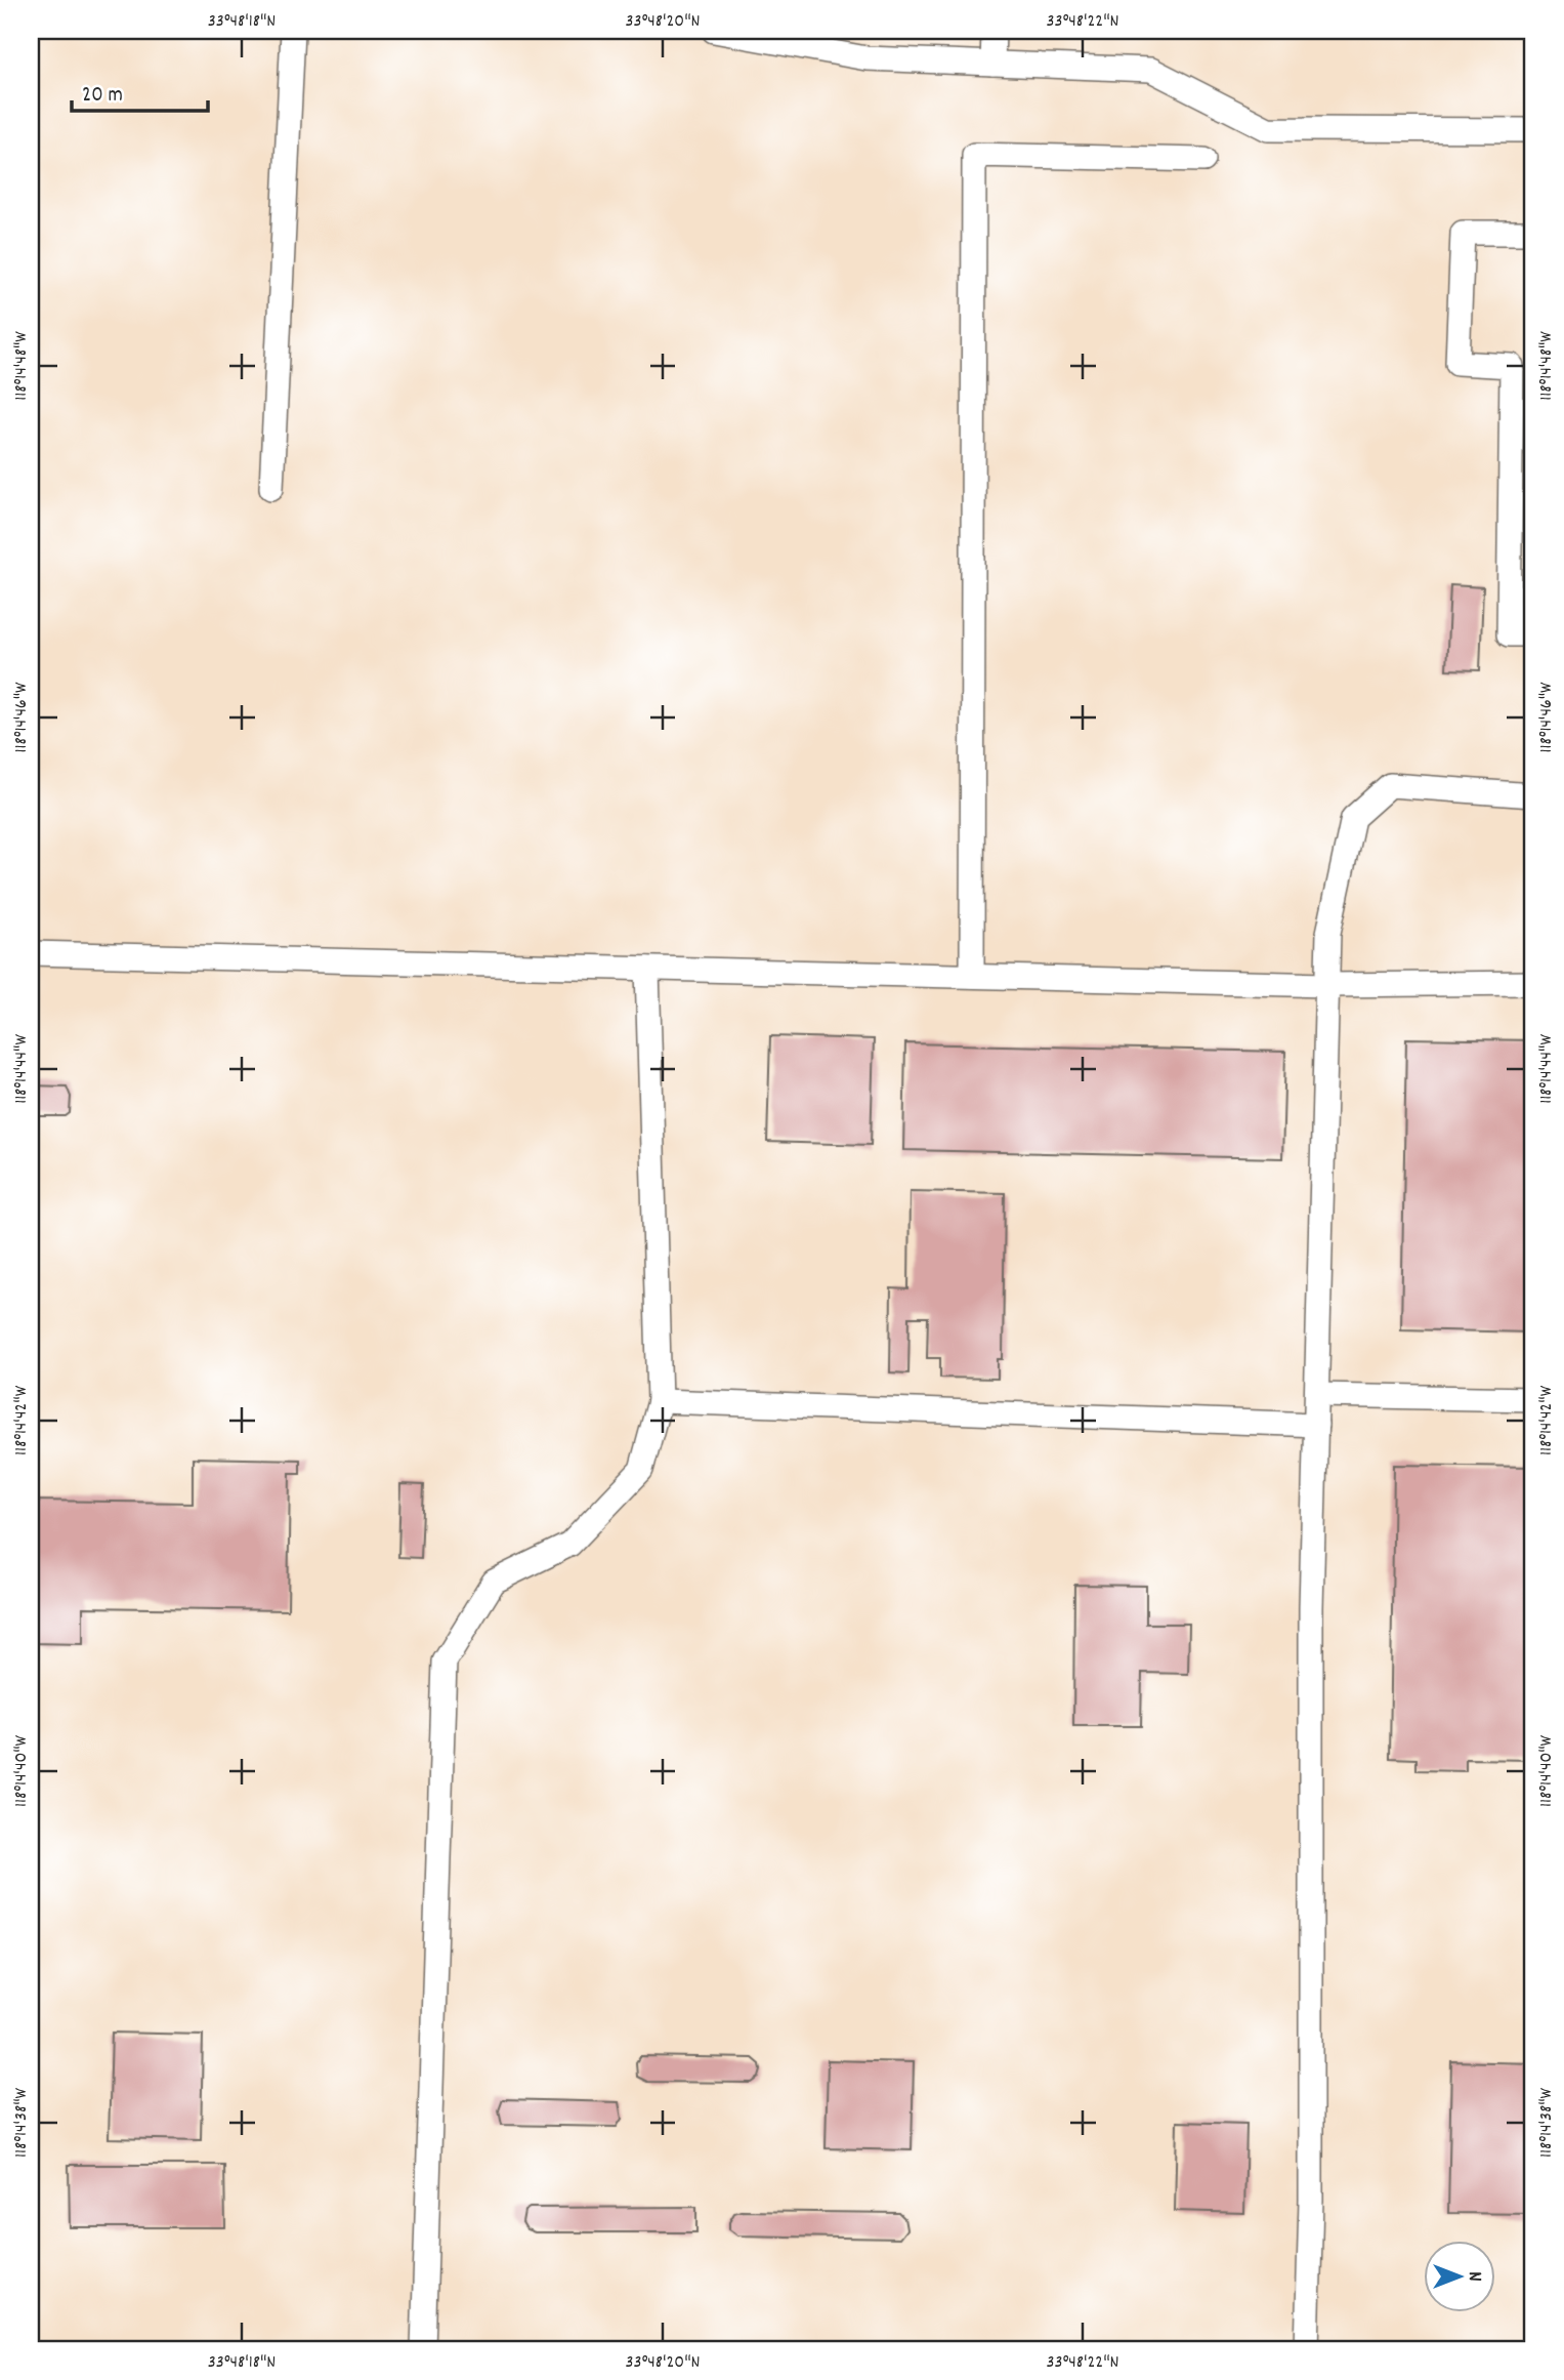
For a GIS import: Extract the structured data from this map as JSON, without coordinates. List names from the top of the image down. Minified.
{"scale_bar":"20 m","north":"right","coordinates":["33°48'18\"N","33°48'20\"N","33°48'22\"N","118°14'48\"W","118°14'46\"W","118°14'44\"W","118°14'42\"W","118°14'40\"W","118°14'38\"W"]}
